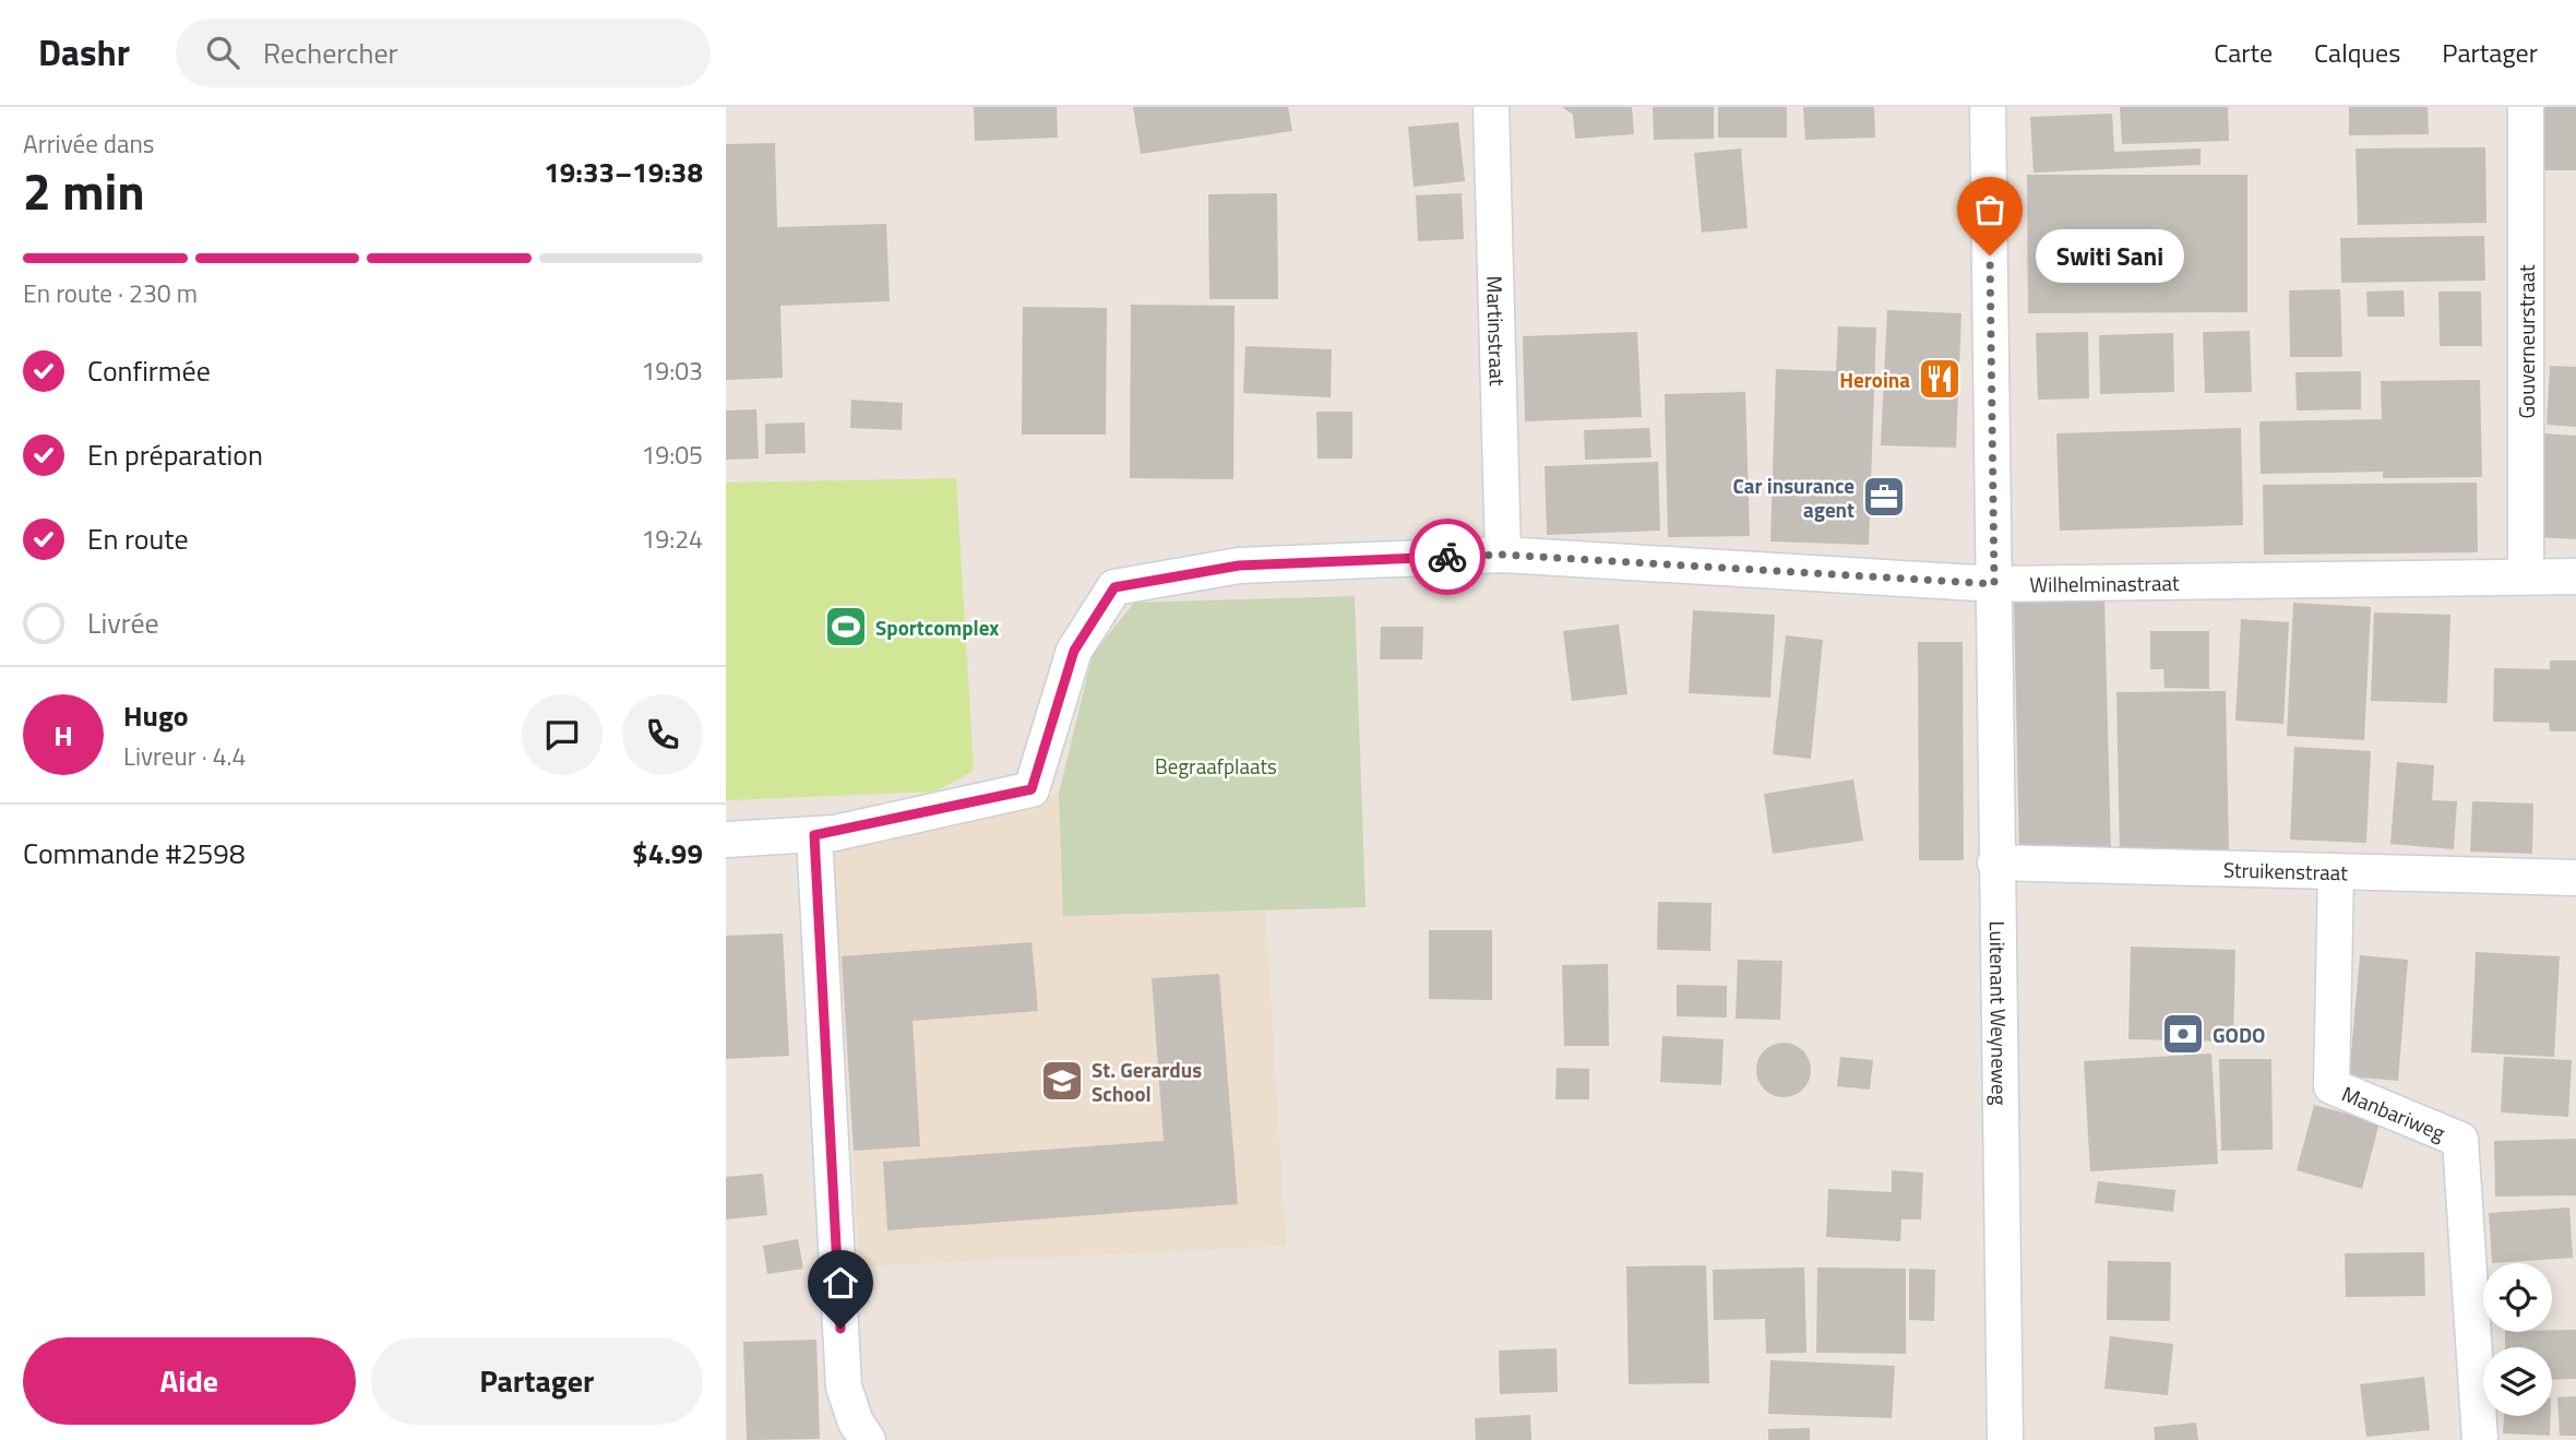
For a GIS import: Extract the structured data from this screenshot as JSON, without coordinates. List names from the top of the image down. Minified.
{"streets":{"street":["Martinstraat","Gouverneurstraat","Wilhelminastraat","Struikenstraat","Luitenant Weyneweg","Manbariweg"]},"crossings":[["Martinstraat","Wilhelminastraat"],["Gouverneurstraat","Wilhelminastraat"],["Wilhelminastraat","Luitenant Weyneweg"],["Struikenstraat","Luitenant Weyneweg"],["Struikenstraat","Manbariweg"]],"parks":["Begraafplaats"],"places":{"other":["Switi Sani"],"restaurant":["Heroina"],"office":["Car insurance agent"],"sports":["Sportcomplex"],"bank":["GODO"],"school or university":["St. Gerardus School"]},"page":{"header":"Dashr","search":"Rechercher","nav":["Carte","Calques","Partager"],"heading":["2 min","Arrivée dans","19:33–19:38"],"panel":["Hugo","Livreur · 4.4","Commande #2598","$4.99"],"bubble":"Switi Sani","bar":"En route · 230 m","list":[["Confirmée","19:03"],["En préparation","19:05"],["En route","19:24"],"Livrée"],"round":"H","buttons":["Aide","Partager"]}}
